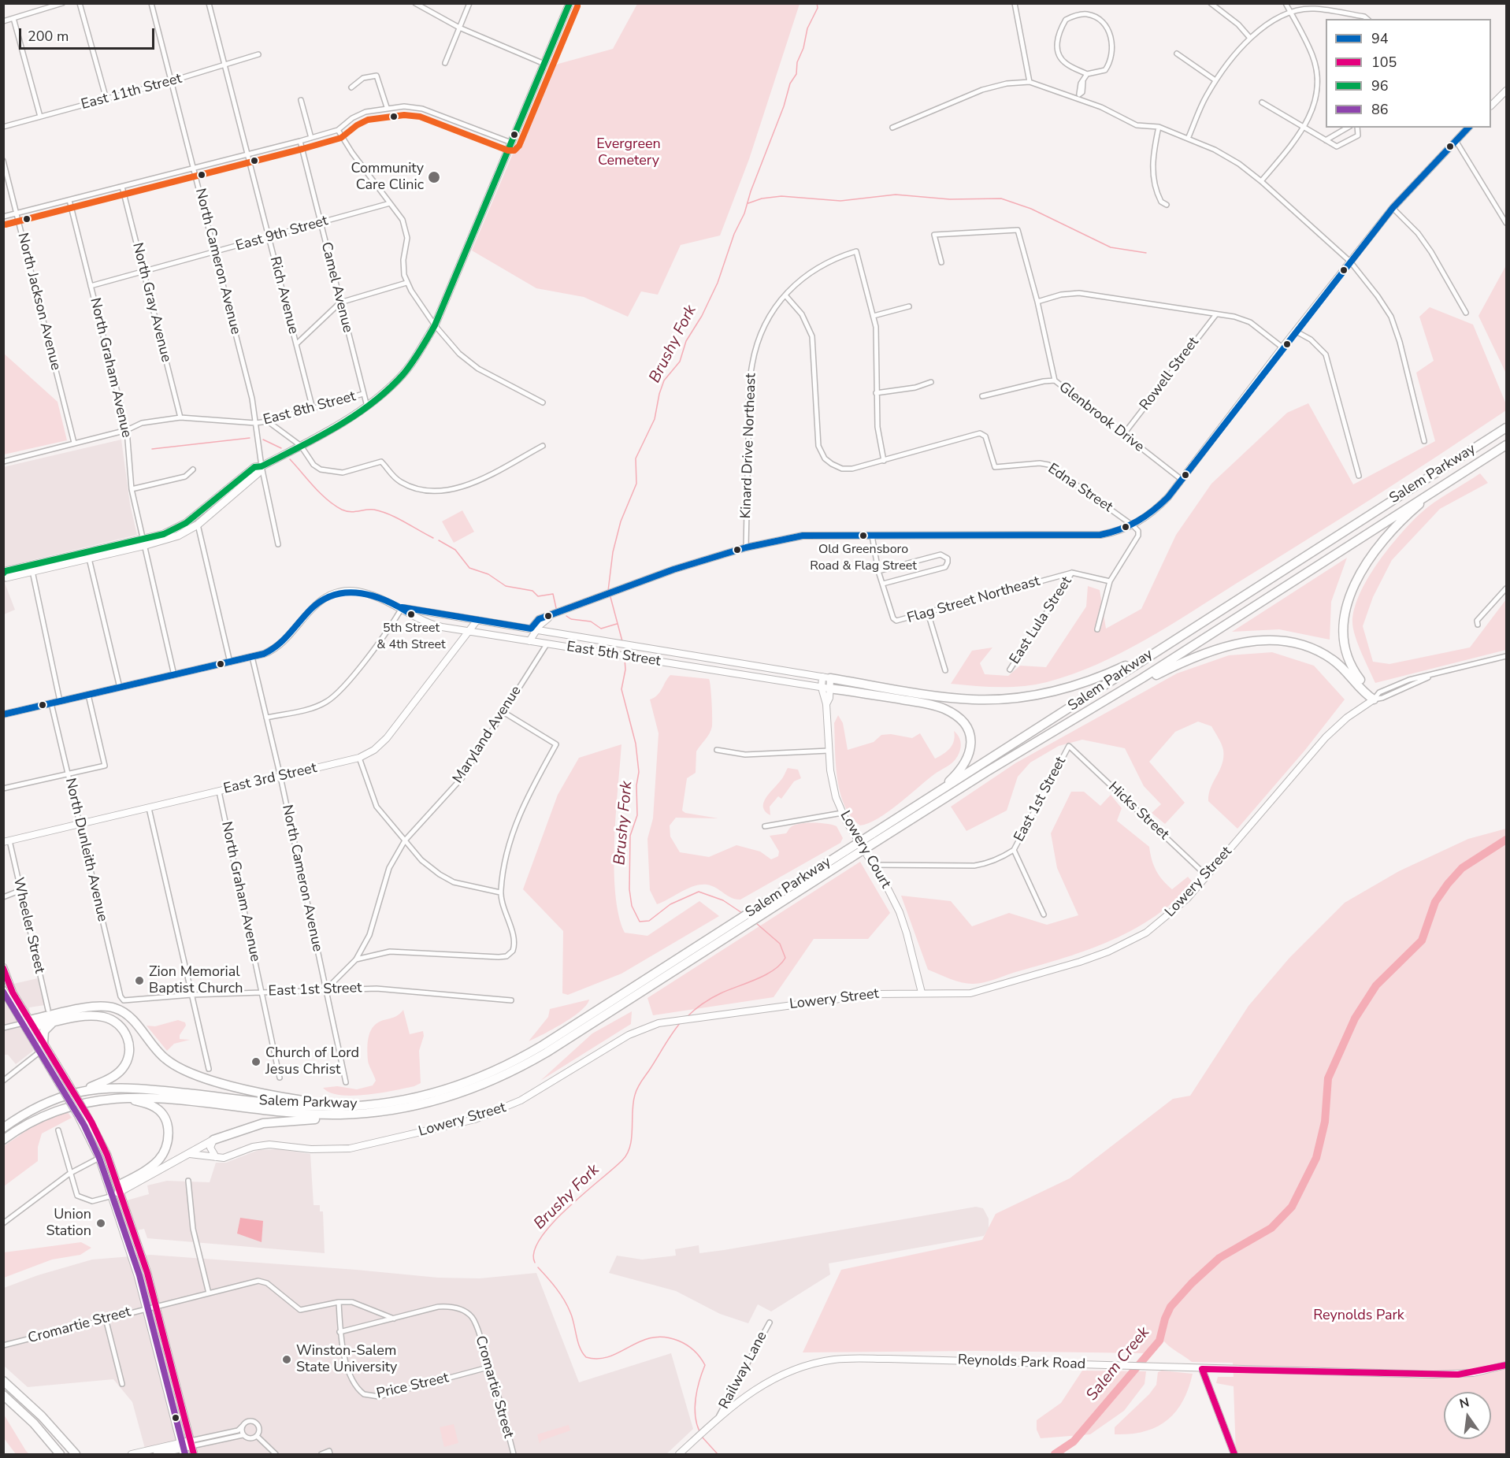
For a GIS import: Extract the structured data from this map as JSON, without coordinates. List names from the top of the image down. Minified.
{"streets":{"highway":["Salem Parkway"],"main road":["East 5th Street","East 3rd Street","Lowery Court","Lowery Street","Reynolds Park Road"],"street":["East 11th Street","East 9th Street","North Cameron Avenue","Camel Avenue","Rich Avenue","North Jackson Avenue","North Gray Avenue","North Graham Avenue","Rowell Street","East 8th Street","Glenbrook Drive","Kinard Drive Northeast","Edna Street","Flag Street Northeast","East Lula Street","Maryland Avenue","East 1st Street","Hicks Street","North Dunleith Avenue","Wheeler Street","Cromartie Street","Railway Lane","Price Street"]},"crossings":[["East 11th Street","North Cameron Avenue"],["East 11th Street","Rich Avenue"],["East 9th Street","North Cameron Avenue"],["East 9th Street","Camel Avenue"],["East 9th Street","Rich Avenue"],["East 9th Street","North Gray Avenue"],["East 9th Street","North Graham Avenue"],["North Cameron Avenue","East 8th Street"],["North Cameron Avenue","East 5th Street"],["North Cameron Avenue","Maryland Avenue"],["North Cameron Avenue","East 3rd Street"],["North Cameron Avenue","East 1st Street"],["Camel Avenue","East 8th Street"],["Rich Avenue","East 8th Street"],["North Jackson Avenue","East 8th Street"],["North Gray Avenue","East 8th Street"],["North Graham Avenue","East 8th Street"],["North Graham Avenue","East 5th Street"],["North Graham Avenue","East 3rd Street"],["North Graham Avenue","East 1st Street"],["Rowell Street","Glenbrook Drive"],["Flag Street Northeast","East Lula Street"],["East 5th Street","Maryland Avenue"],["East 5th Street","East 3rd Street"],["East 5th Street","North Dunleith Avenue"],["East 5th Street","Lowery Court"],["Maryland Avenue","East 1st Street"],["East 3rd Street","North Dunleith Avenue"],["East 3rd Street","Wheeler Street"],["East 1st Street","Hicks Street"],["East 1st Street","North Dunleith Avenue"],["East 1st Street","Lowery Court"],["Hicks Street","Lowery Street"],["Lowery Court","Lowery Street"],["Cromartie Street","Price Street"],["Reynolds Park Road","Railway Lane"]],"water":["Brushy Fork","Salem Creek"],"parks":["Evergreen Cemetery","Reynolds Park"],"places":["Community Care Clinic","Old Greensboro Road & Flag Street","5th Street & 4th Street","Zion Memorial Baptist Church","Church of Lord Jesus Christ","Union Station","Winston-Salem State University"],"lines":["transit line 96","transit line 94","transit line 105","transit line 86"],"legend":["94","105","96","86"],"scale_bar":"200 m","north":"top"}
